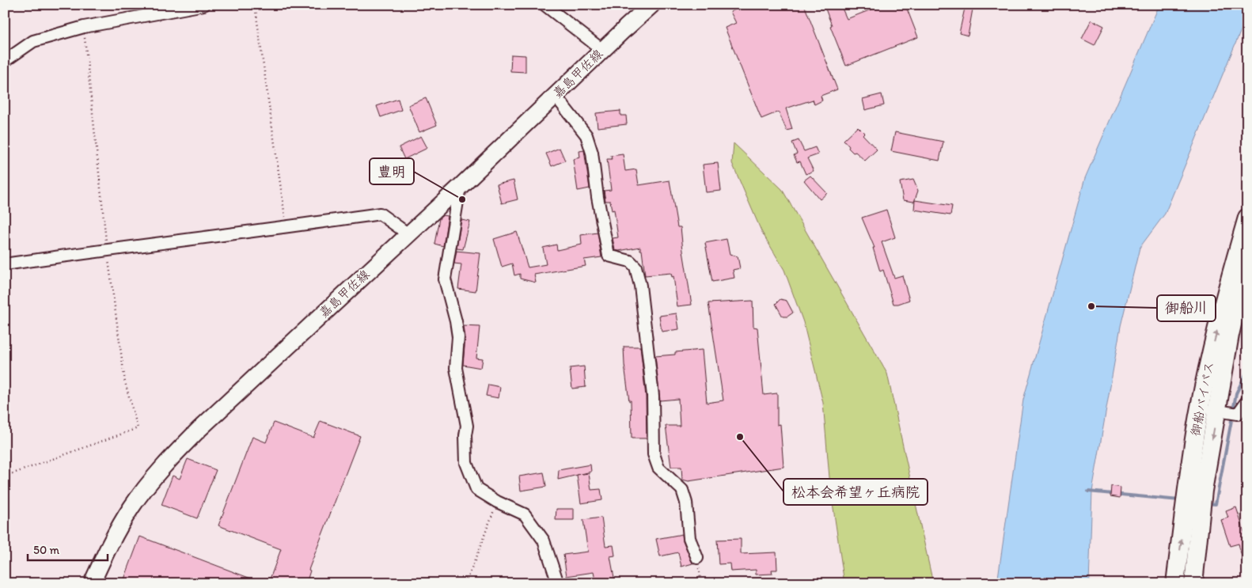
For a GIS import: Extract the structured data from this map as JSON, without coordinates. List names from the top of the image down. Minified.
{"streets":{"highway":["御船バイパス"],"main road":["嘉島甲佐線"]},"places":["豊明","御船川","松本会希望ヶ丘病院"],"scale_bar":"50 m"}
